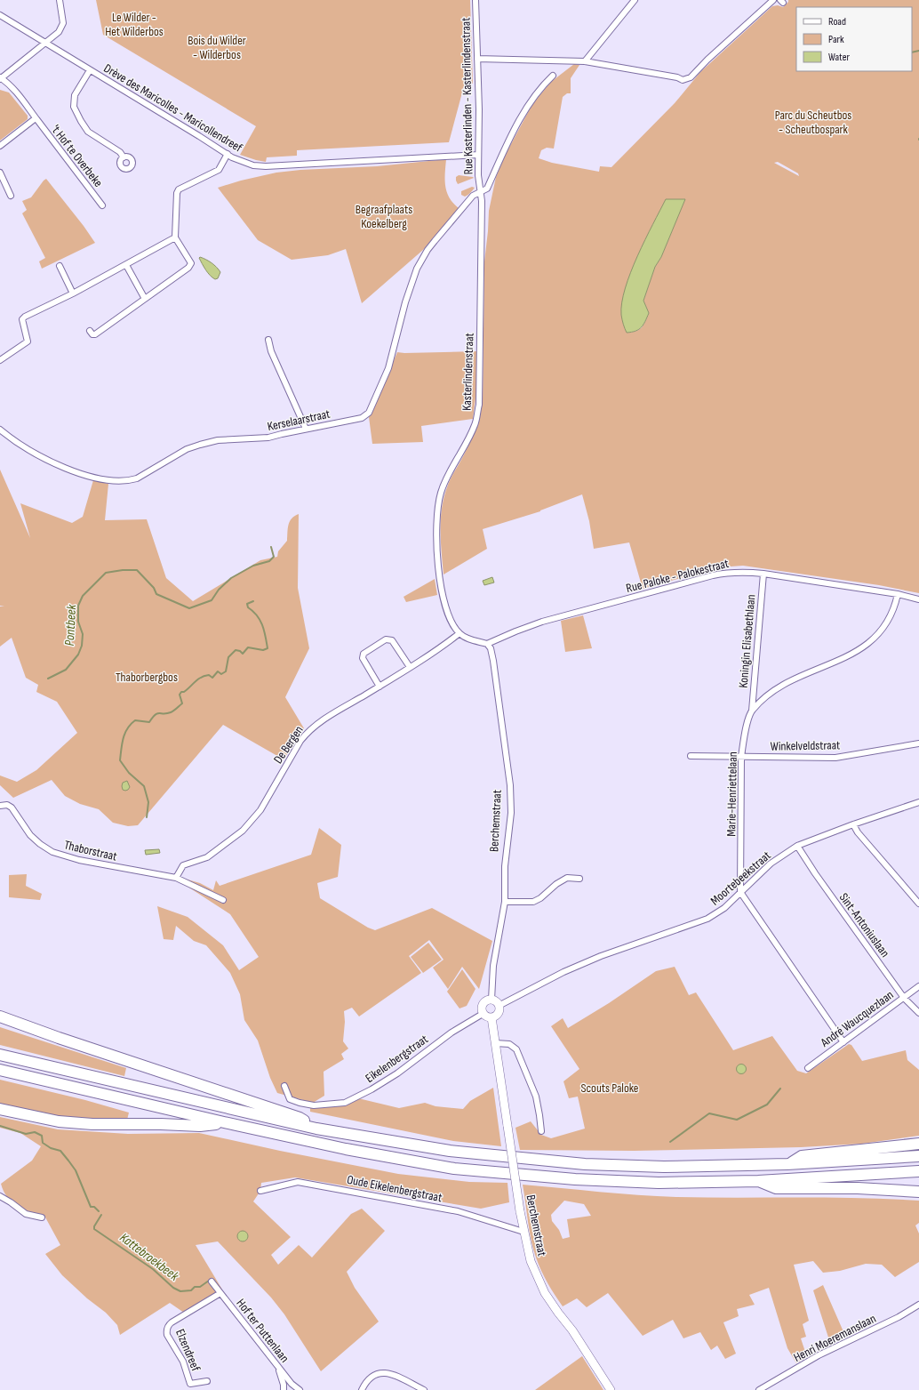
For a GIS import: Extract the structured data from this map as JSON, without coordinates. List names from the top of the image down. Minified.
{"streets":{"street":["Rue Kasterlinden - Kasterlindenstraat","Drève des Maricolles - Maricollendreef","'t Hof te Overbeke","Kasterlindenstraat","Kerselaarstraat","Rue Paloke - Palokestraat","Koningin Elisabethlaan","De Bergen","Winkelveldstraat","Marie-Henriettelaan","Berchemstraat","Thaborstraat","Moortebeekstraat","Sint-Antoniuslaan","André Waucquezlaan","Eikelenbergstraat","Oude Eikelenbergstraat","Hof ter Puttenlaan","Henri Moeremanslaan","Elzendreef"]},"crossings":[["Rue Kasterlinden - Kasterlindenstraat","Drève des Maricolles - Maricollendreef"],["Rue Kasterlinden - Kasterlindenstraat","Kasterlindenstraat"],["Rue Kasterlinden - Kasterlindenstraat","Kerselaarstraat"],["Kasterlindenstraat","Kerselaarstraat"],["Kasterlindenstraat","De Bergen"],["Rue Paloke - Palokestraat","Koningin Elisabethlaan"],["Rue Paloke - Palokestraat","Marie-Henriettelaan"],["Rue Paloke - Palokestraat","Berchemstraat"],["Koningin Elisabethlaan","Marie-Henriettelaan"],["De Bergen","Thaborstraat"],["Winkelveldstraat","Marie-Henriettelaan"],["Marie-Henriettelaan","Moortebeekstraat"],["Berchemstraat","Moortebeekstraat"],["Berchemstraat","Eikelenbergstraat"],["Berchemstraat","Oude Eikelenbergstraat"],["Moortebeekstraat","Sint-Antoniuslaan"],["Moortebeekstraat","Eikelenbergstraat"],["Sint-Antoniuslaan","André Waucquezlaan"],["Hof ter Puttenlaan","Elzendreef"]],"water":["Pontbeek","Kattebroekbeek"],"parks":["Le Wilder - Het Wilderbos","Bois du Wilder - Wilderbos","Parc du Scheutbos - Scheutbospark","Begraafplaats Koekelberg","Thaborbergbos","Scouts Paloke"],"legend":["Road","Park","Water"]}
